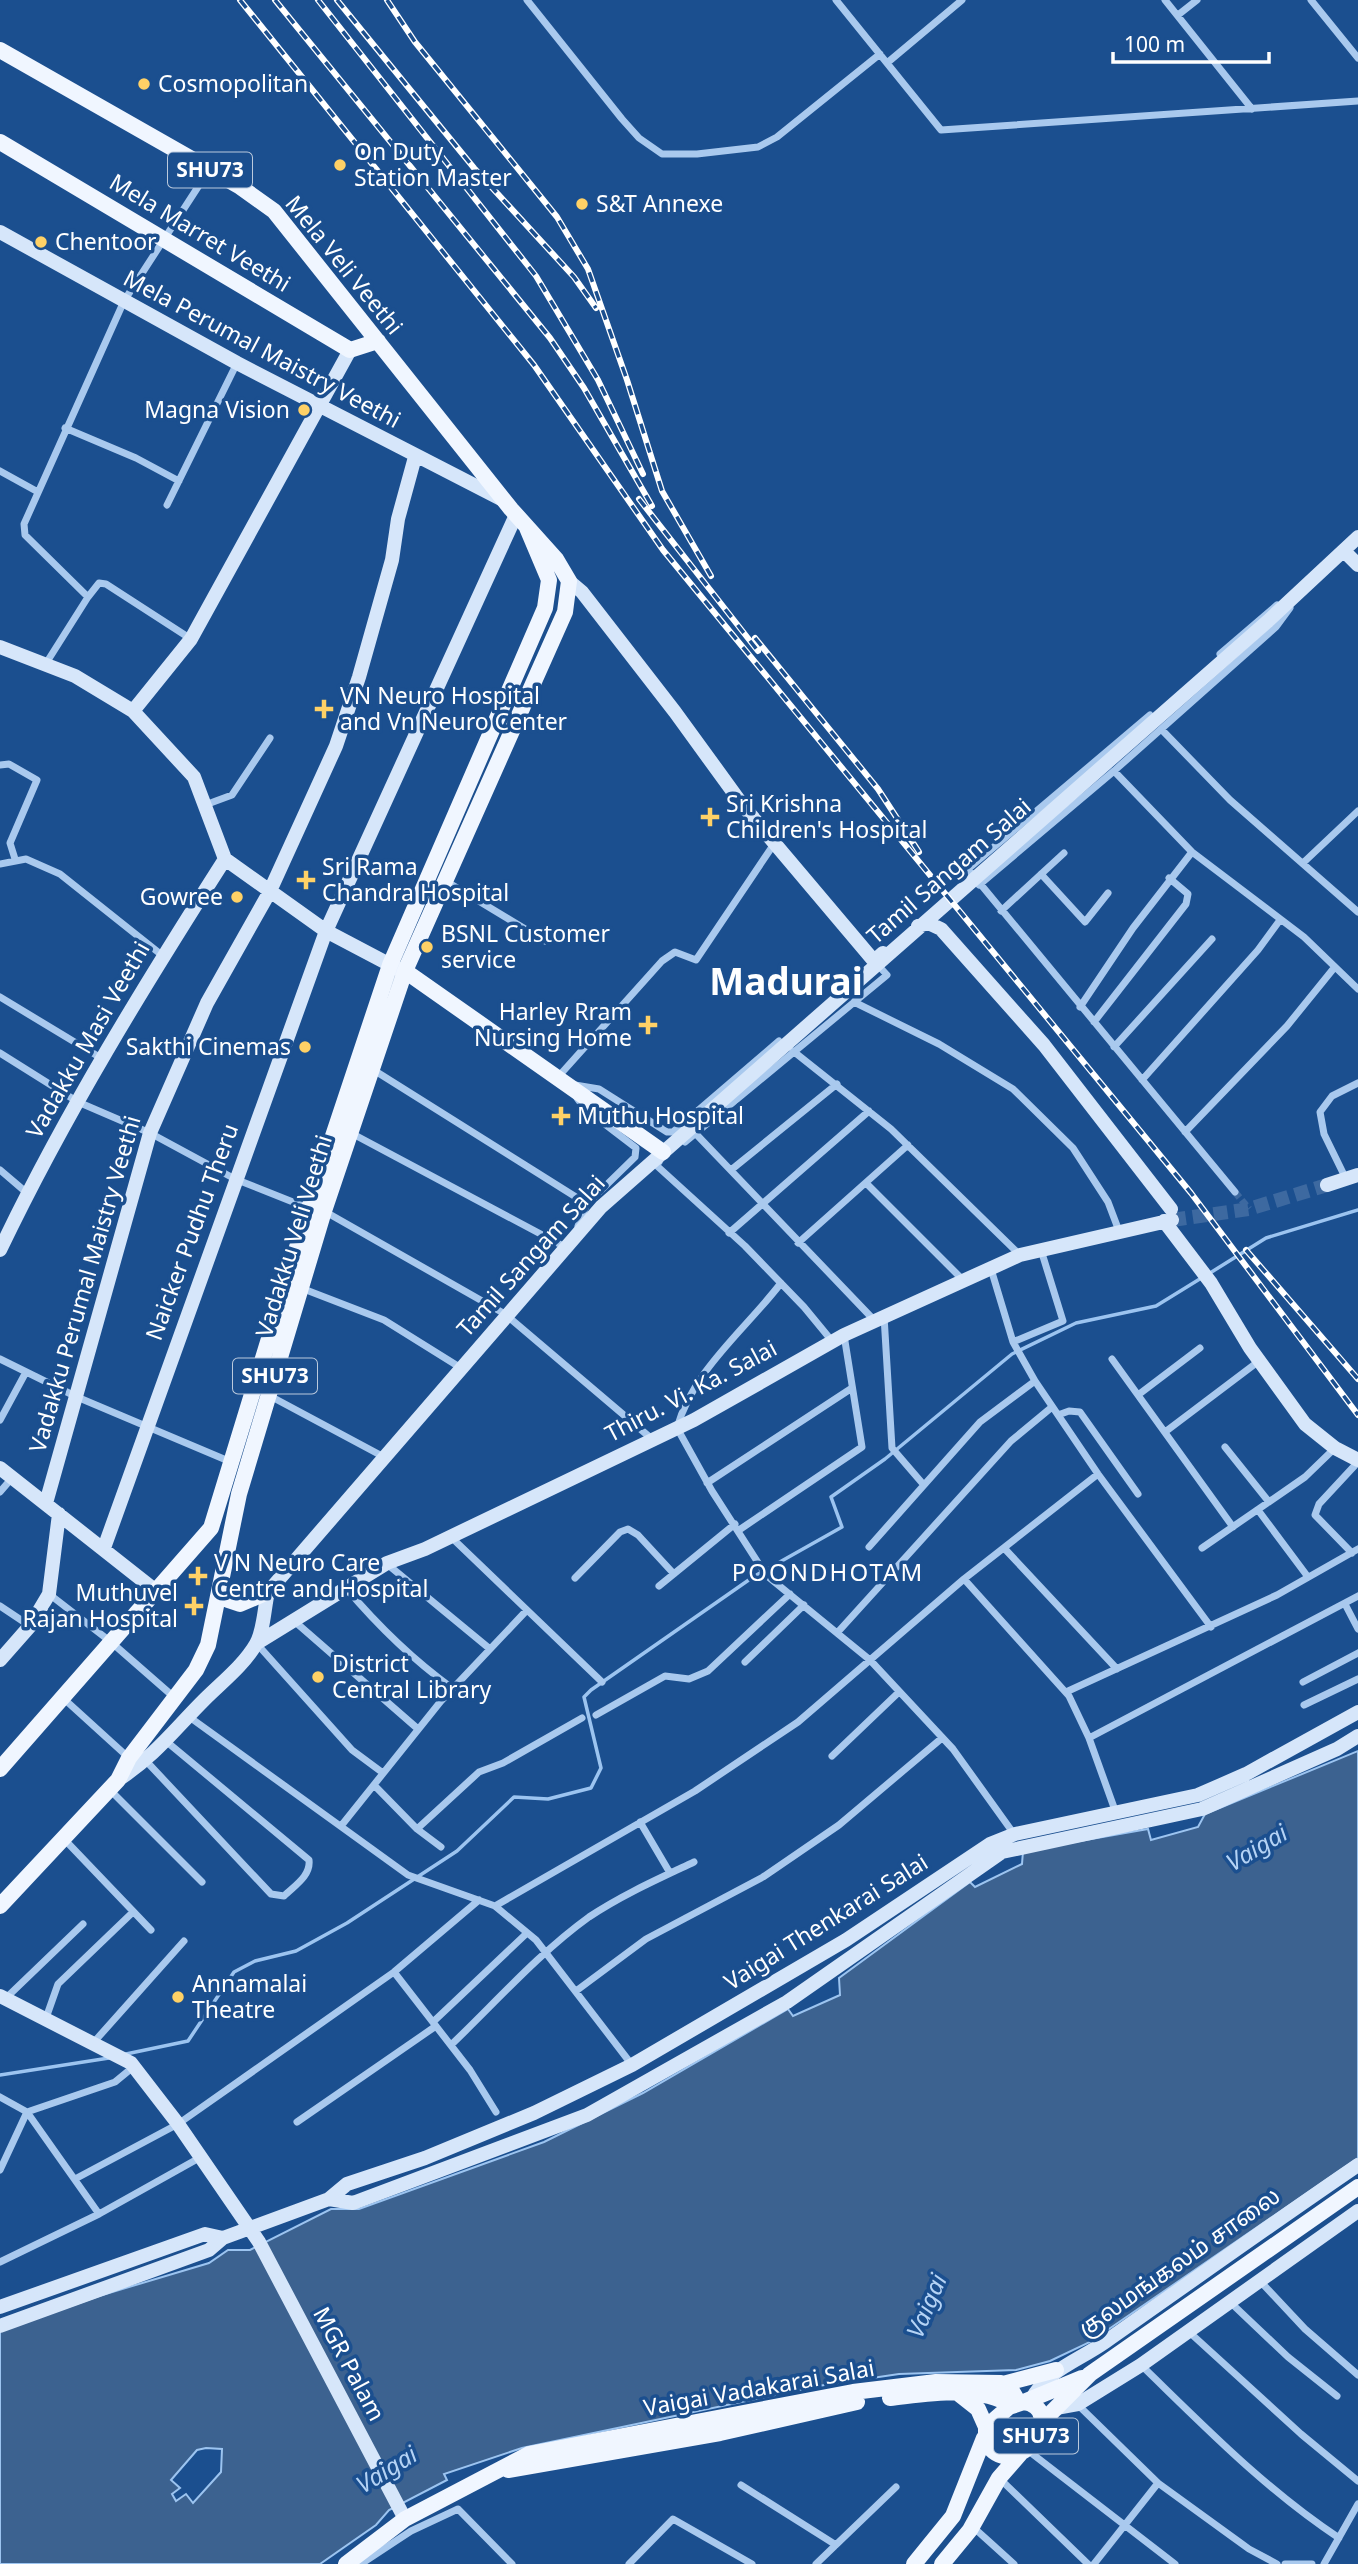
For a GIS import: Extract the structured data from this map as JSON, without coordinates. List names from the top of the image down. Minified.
{"streets":{"main road":["SHU73","Mela Marret Veethi","Mela Veli Veethi","Vadakku Veli Veethi","Vaigai Vadakarai Salai"],"street":["Mela Perumal Maistry Veethi","Tamil Sangam Salai","Vadakku Masi Veethi","Naicker Pudhu Theru","Vadakku Perumal Maistry Veethi","Thiru. Vi. Ka. Salai","Vaigai Thenkarai Salai","குலமங்கலம் சாலை","MGR Palam"]},"crossings":[["SHU73","குலமங்கலம் சாலை"],["SHU73","Vaigai Vadakarai Salai"],["Mela Veli Veethi","Mela Perumal Maistry Veethi"],["Mela Veli Veethi","Naicker Pudhu Theru"],["Mela Veli Veethi","Vadakku Veli Veethi"],["Mela Perumal Maistry Veethi","Vadakku Perumal Maistry Veethi"],["Vadakku Veli Veethi","Thiru. Vi. Ka. Salai"],["Vaigai Thenkarai Salai","MGR Palam"],["குலமங்கலம் சாலை","Vaigai Vadakarai Salai"],["MGR Palam","Vaigai Vadakarai Salai"]],"districts":["Madurai","POONDHOTAM"],"water":["Vaigai"],"places":{"other":["Cosmopolitan","On Duty Station Master","S&T Annexe","Chentoor","Magna Vision","Gowree","BSNL Customer service","Sakthi Cinemas","District Central Library","Annamalai Theatre"],"health":["VN Neuro Hospital and Vn Neuro Center","Sri Krishna Children's Hospital","Sri Rama Chandra Hospital","Harley Rram Nursing Home","Muthu Hospital","V N Neuro Care Centre and Hospital","Muthuvel Rajan Hospital"]},"scale_bar":"100 m"}
